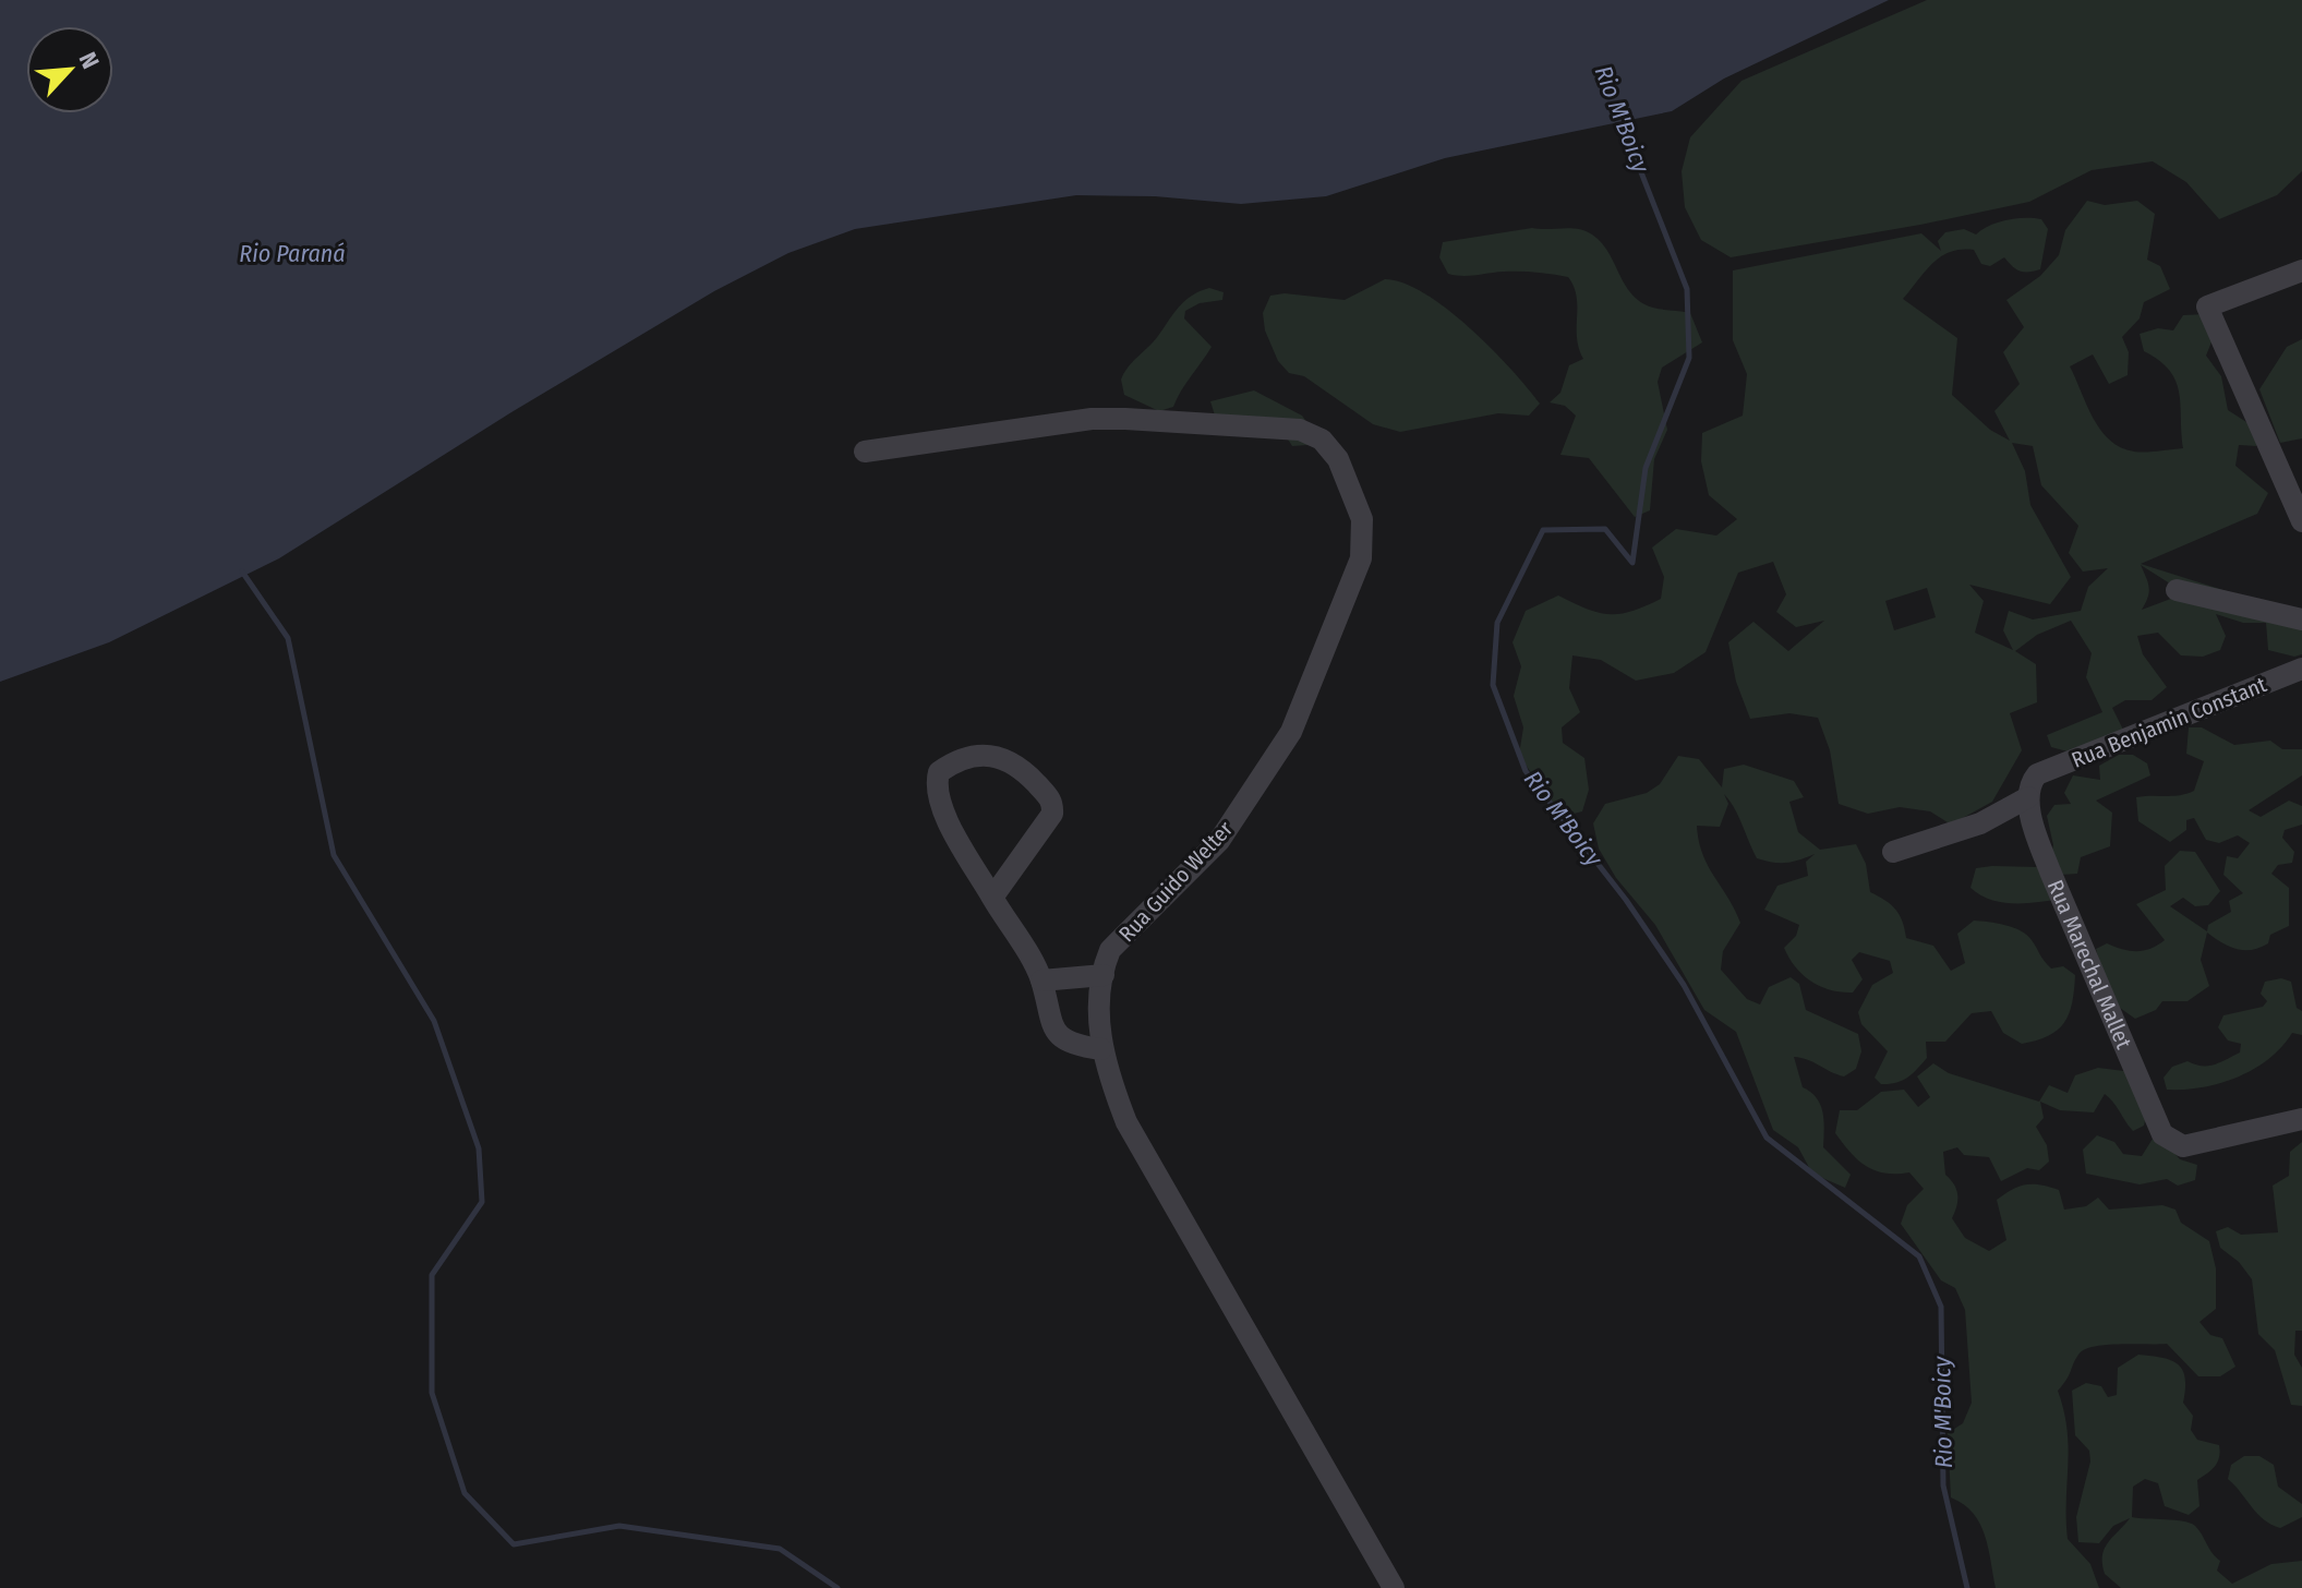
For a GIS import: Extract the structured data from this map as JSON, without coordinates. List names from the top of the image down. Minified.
{"streets":{"street":["Rua Benjamin Constant","Rua Guido Welter","Rua Marechal Mallet"]},"crossings":[["Rua Benjamin Constant","Rua Marechal Mallet"]],"water":["Rio M'Boicy","Rio Paraná"],"north":"top right"}
